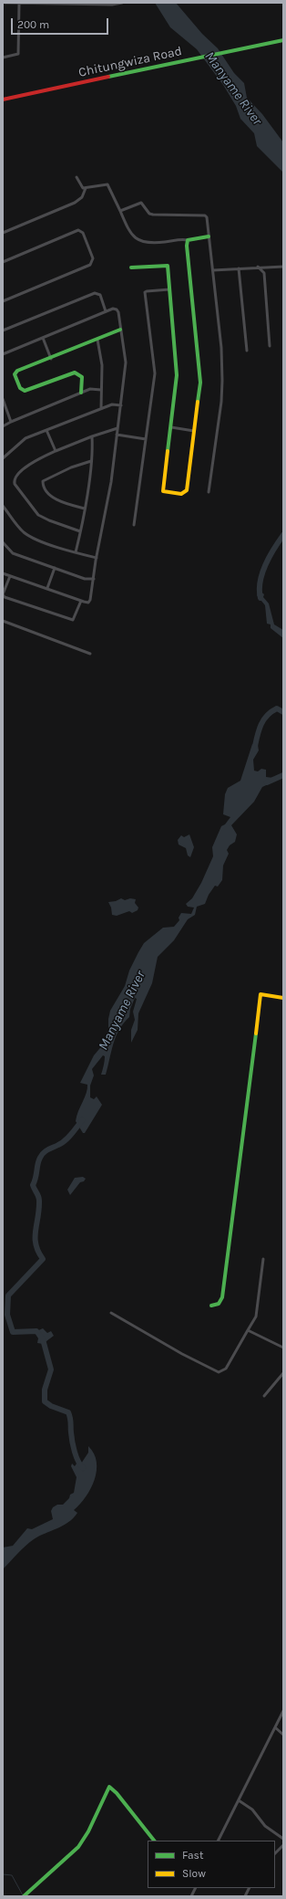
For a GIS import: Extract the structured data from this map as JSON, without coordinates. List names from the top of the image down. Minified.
{"streets":{"street":["Chitungwiza Road"]},"water":["Manyame River"],"legend":["Fast","Slow"],"scale_bar":"200 m"}
